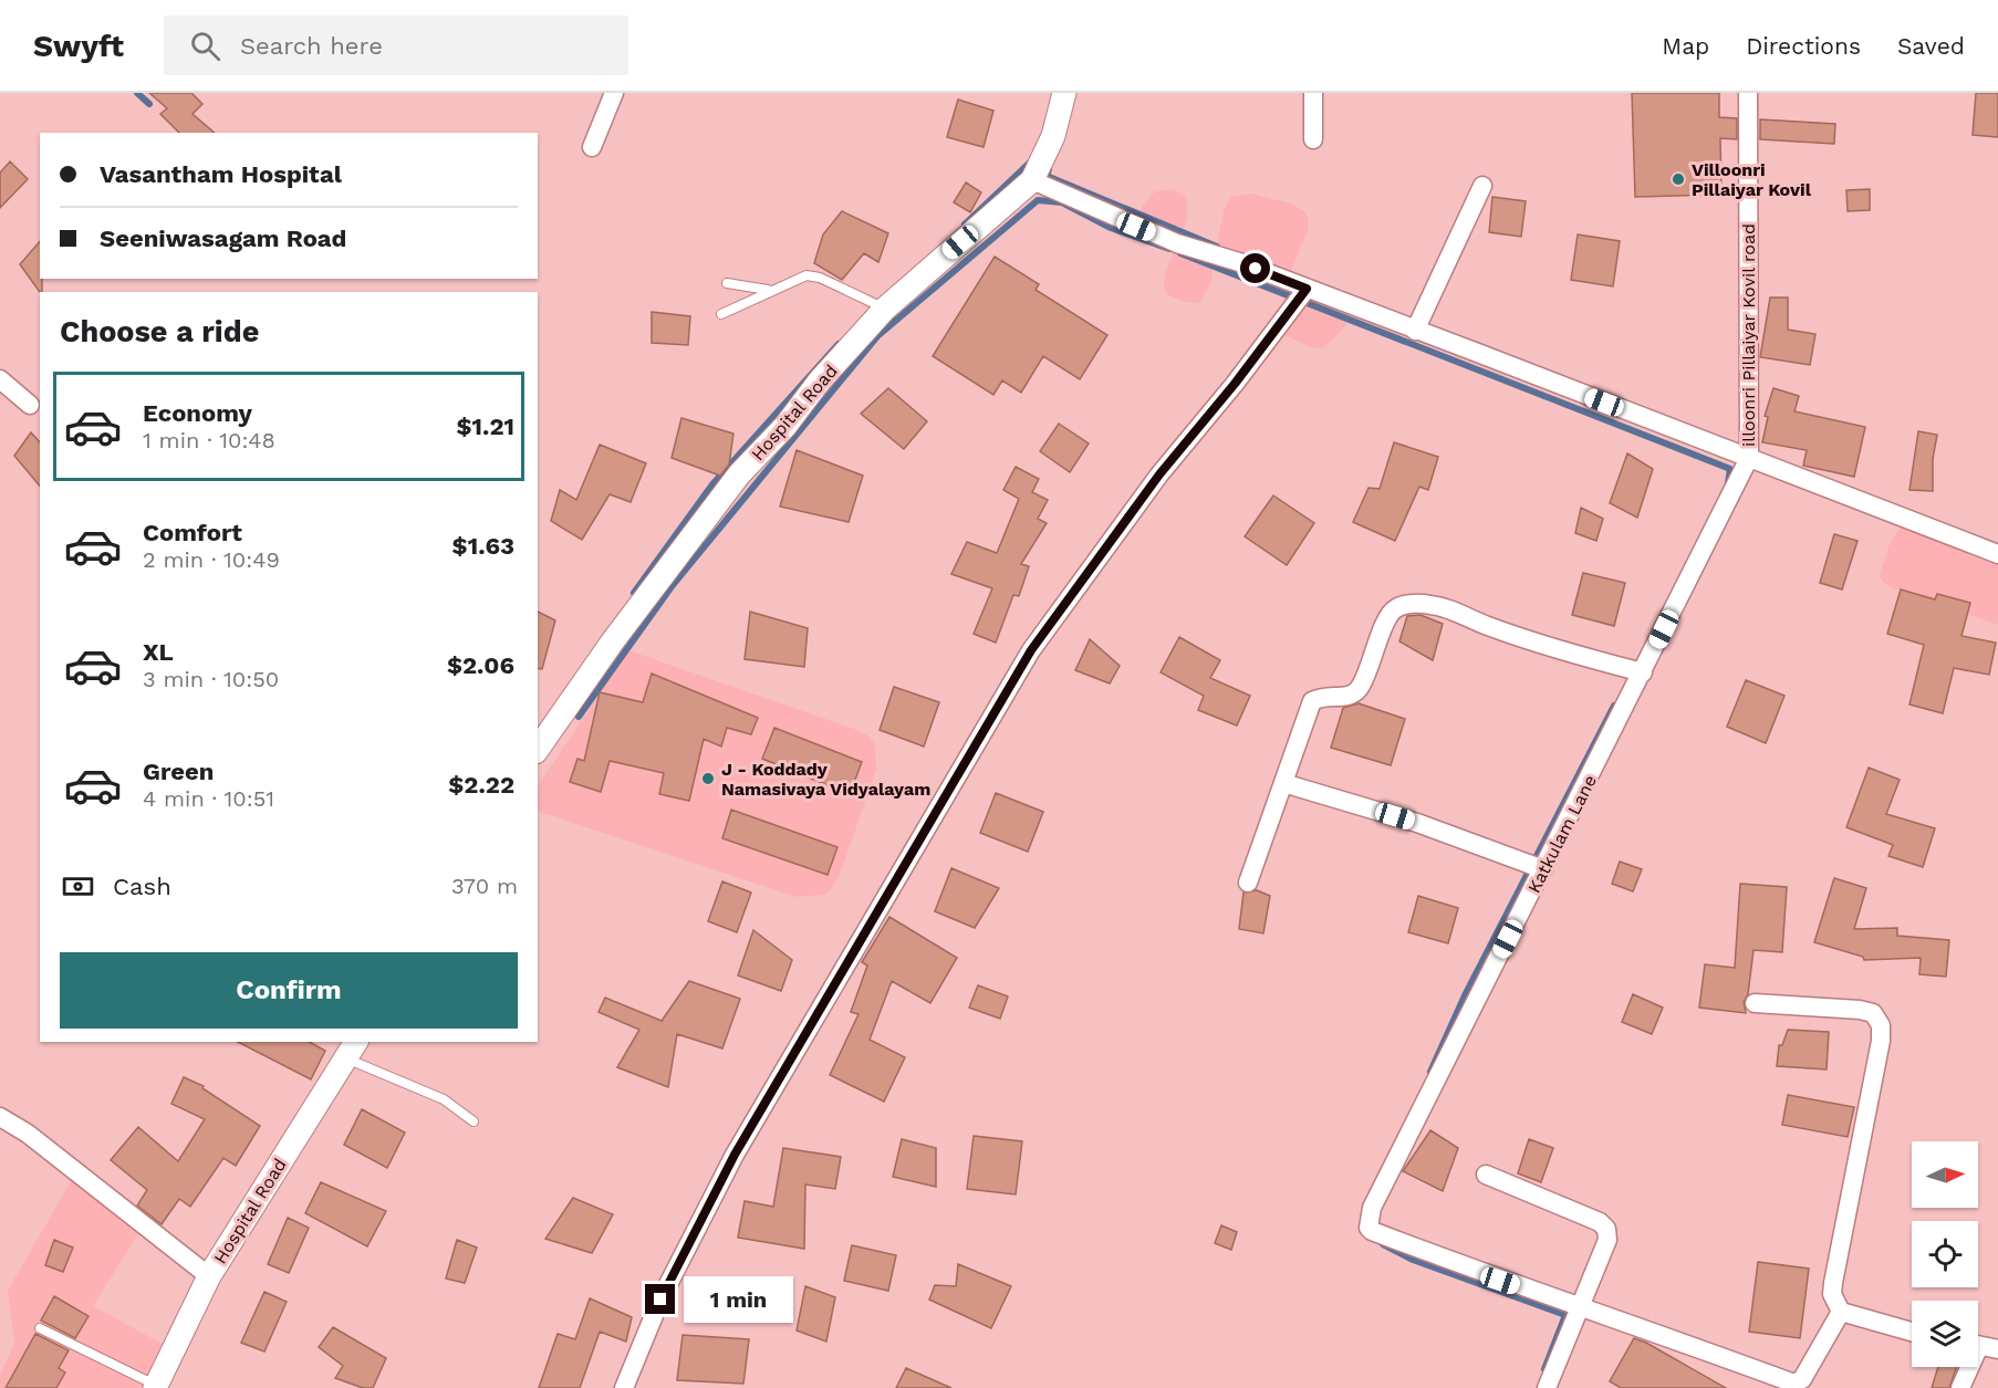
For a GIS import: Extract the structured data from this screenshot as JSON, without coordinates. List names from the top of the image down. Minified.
{"streets":{"street":["illoonri Pillaiyar Kovil road","Hospital Road","Katkulam Lane"]},"crossings":[["illoonri Pillaiyar Kovil road","Katkulam Lane"]],"places":["Villoonri Pillaiyar Kovil","J - Koddady Namasivaya Vidyalayam"],"north":"right","page":{"header":"Swyft","search":"Search here","nav":["Map","Directions","Saved"],"banner":["Vasantham Hospital","Seeniwasagam Road"],"heading":"Choose a ride","list":[{"name":"Economy","note":"1 min · 10:48","value":"$1.21"},{"name":"Comfort","note":"2 min · 10:49","value":"$1.63"},{"name":"XL","note":"3 min · 10:50","value":"$2.06"},{"name":"Green","note":"4 min · 10:51","value":"$2.22"}],"pay":["Cash","370 m"],"buttons":"Confirm","bubble":"1 min"}}
